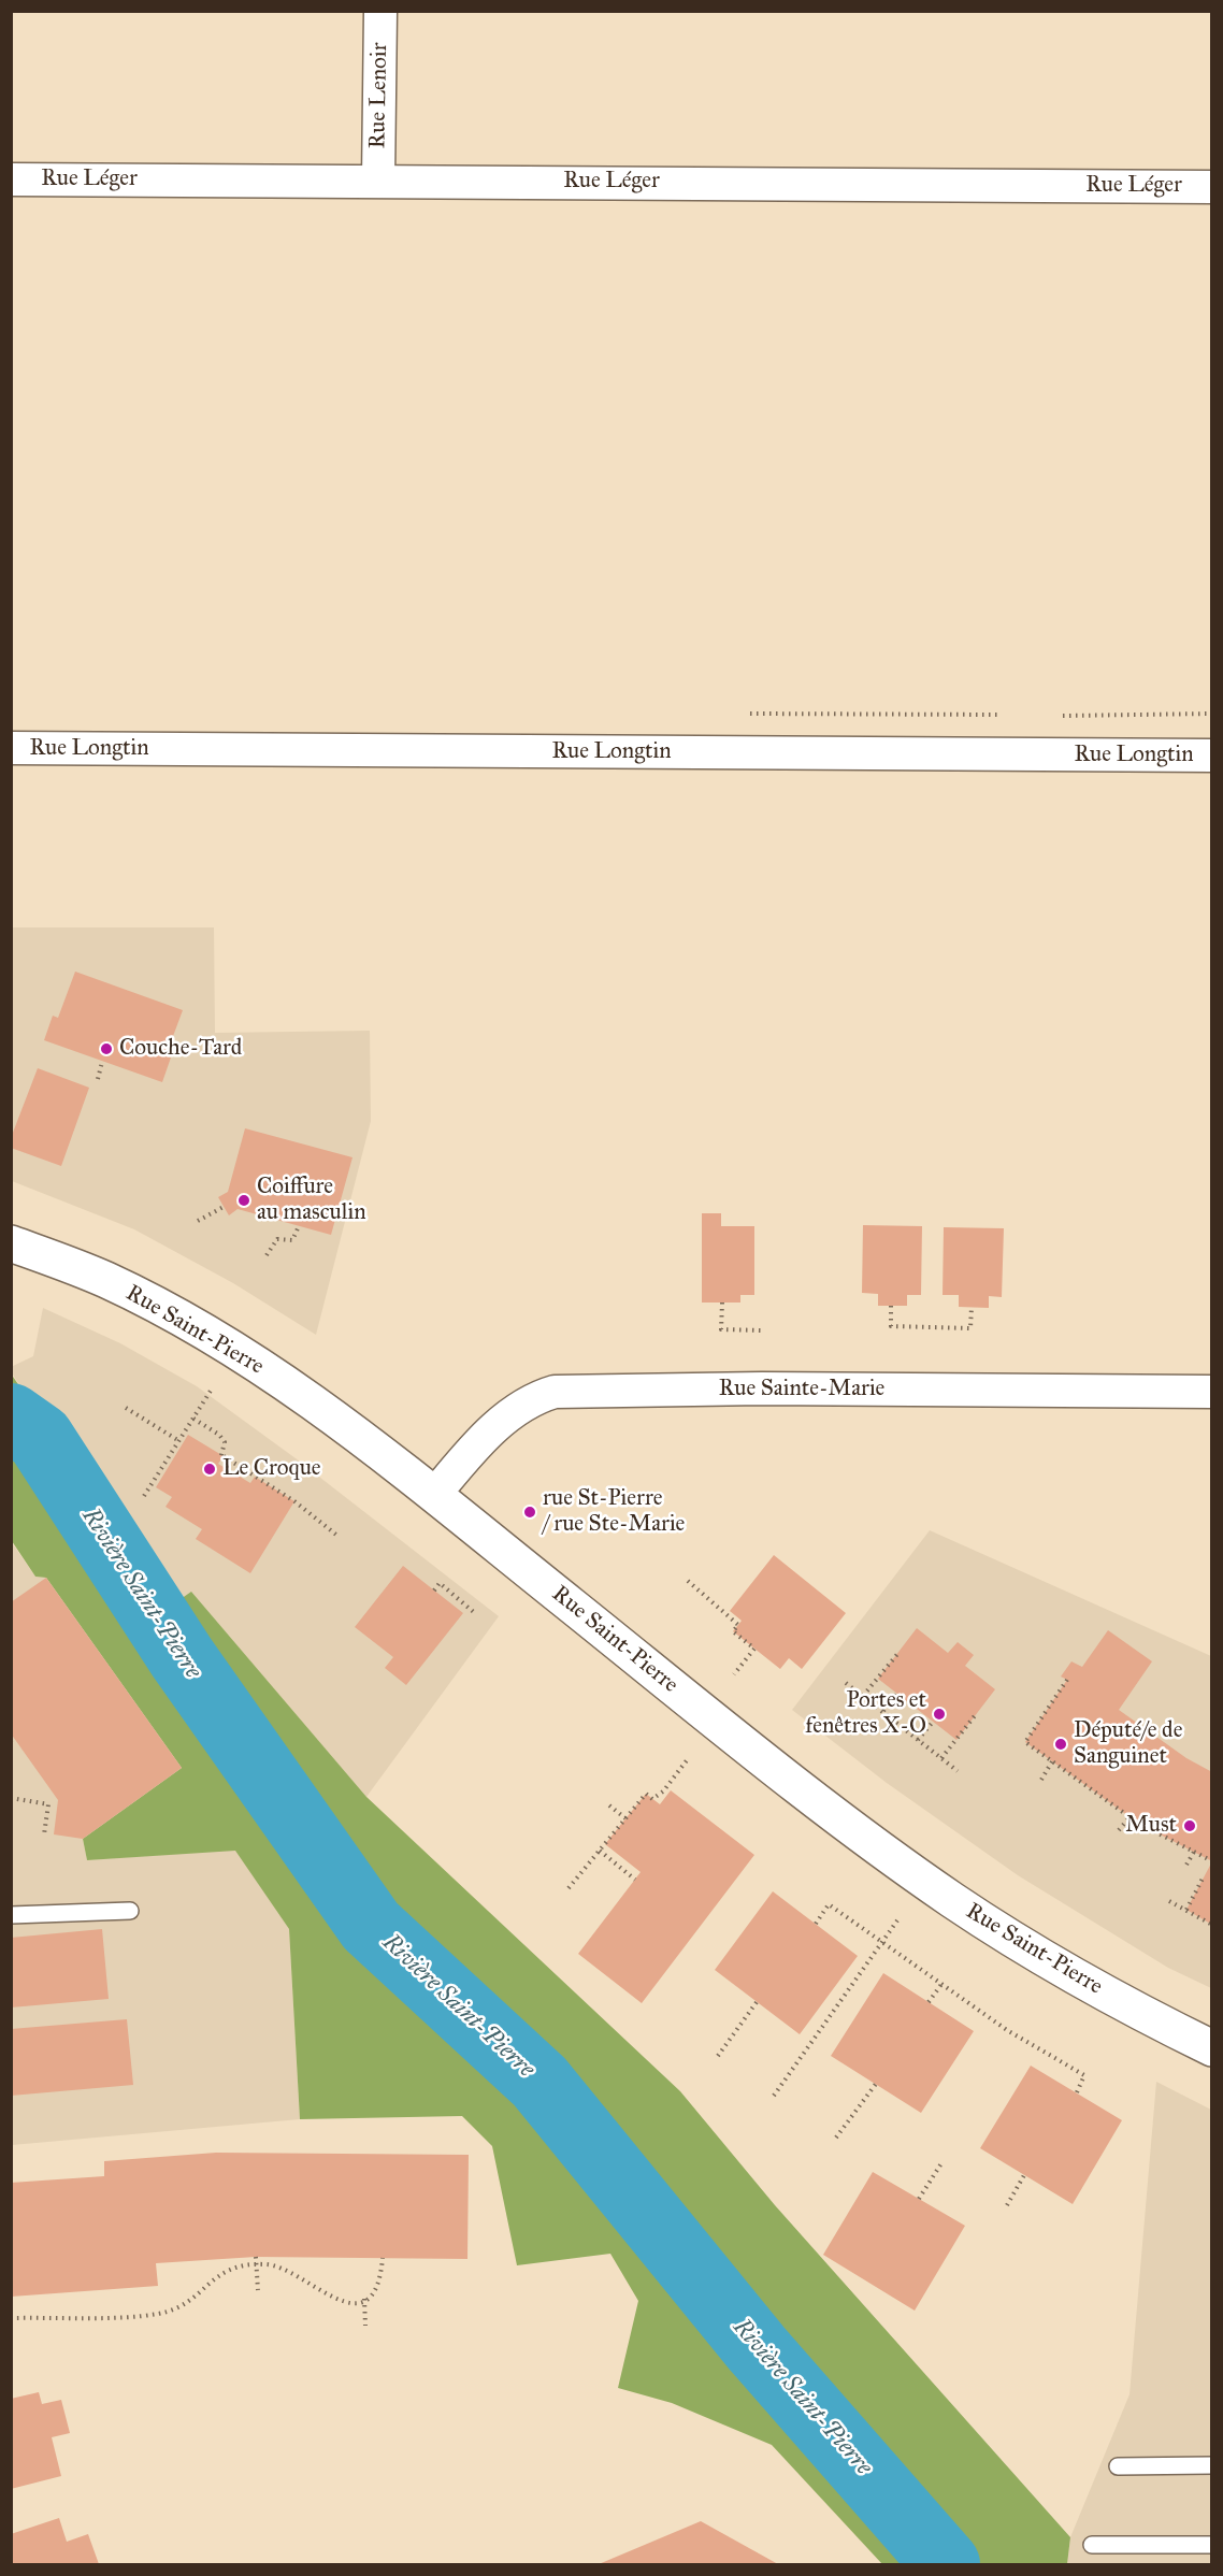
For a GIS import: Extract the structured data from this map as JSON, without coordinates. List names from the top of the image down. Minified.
{"streets":{"main road":["Rue Saint-Pierre"],"street":["Rue Lenoir","Rue Léger","Rue Longtin","Rue Sainte-Marie"]},"crossings":[["Rue Lenoir","Rue Léger"],["Rue Saint-Pierre","Rue Sainte-Marie"]],"water":["Rivière Saint-Pierre"],"places":["Couche-Tard","Coiffure au masculin","Le Croque","rue St-Pierre / rue Ste-Marie","Portes et fenêtres X-O","Député/e de Sanguinet","Must"]}
